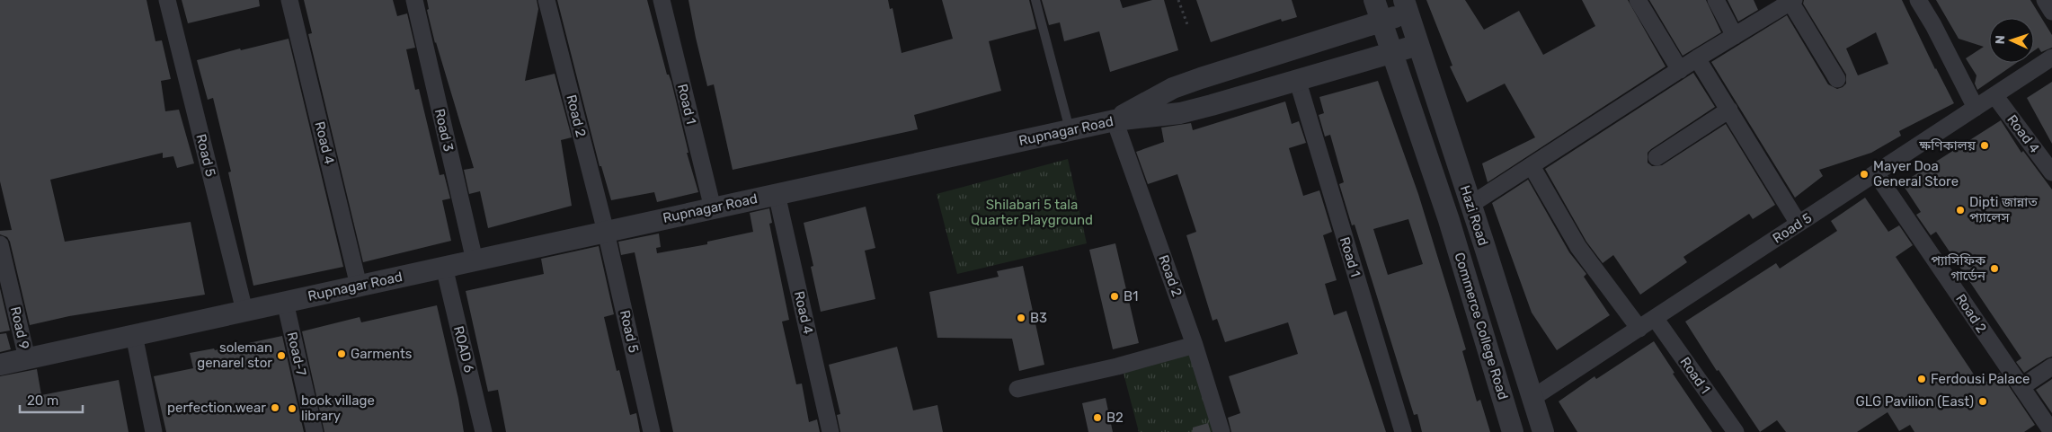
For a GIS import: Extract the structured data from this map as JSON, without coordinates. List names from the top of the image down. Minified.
{"streets":{"street":["Road 1","Road 2","Road 3","Rupnagar Road","Road 4","Road 5","Hazi Road","Commerce College Road","Road 9","ROAD 6","Road-7"]},"crossings":[["Road 1","Rupnagar Road"],["Road 1","Road 5"],["Road 2","Rupnagar Road"],["Road 2","Road 5"],["Road 3","Rupnagar Road"],["Rupnagar Road","Road 4"],["Rupnagar Road","Road 5"],["Rupnagar Road","Hazi Road"],["Rupnagar Road","Commerce College Road"],["Rupnagar Road","Road 9"],["Rupnagar Road","ROAD 6"],["Rupnagar Road","Road-7"],["Road 4","Road 5"],["Road 5","Hazi Road"]],"parks":["Shilabari 5 tala Quarter Playground"],"places":["ক্ষণিকালয়","Mayer Doa General Store","Dipti জান্নাত প্যালেস","প্যাসিফিক গার্ডেন","B1","B3","Garments","soleman genarel stor","Ferdousi Palace","GLG Pavilion (East)","perfection.wear","book village library","B2"],"scale_bar":"20 m","north":"left"}
